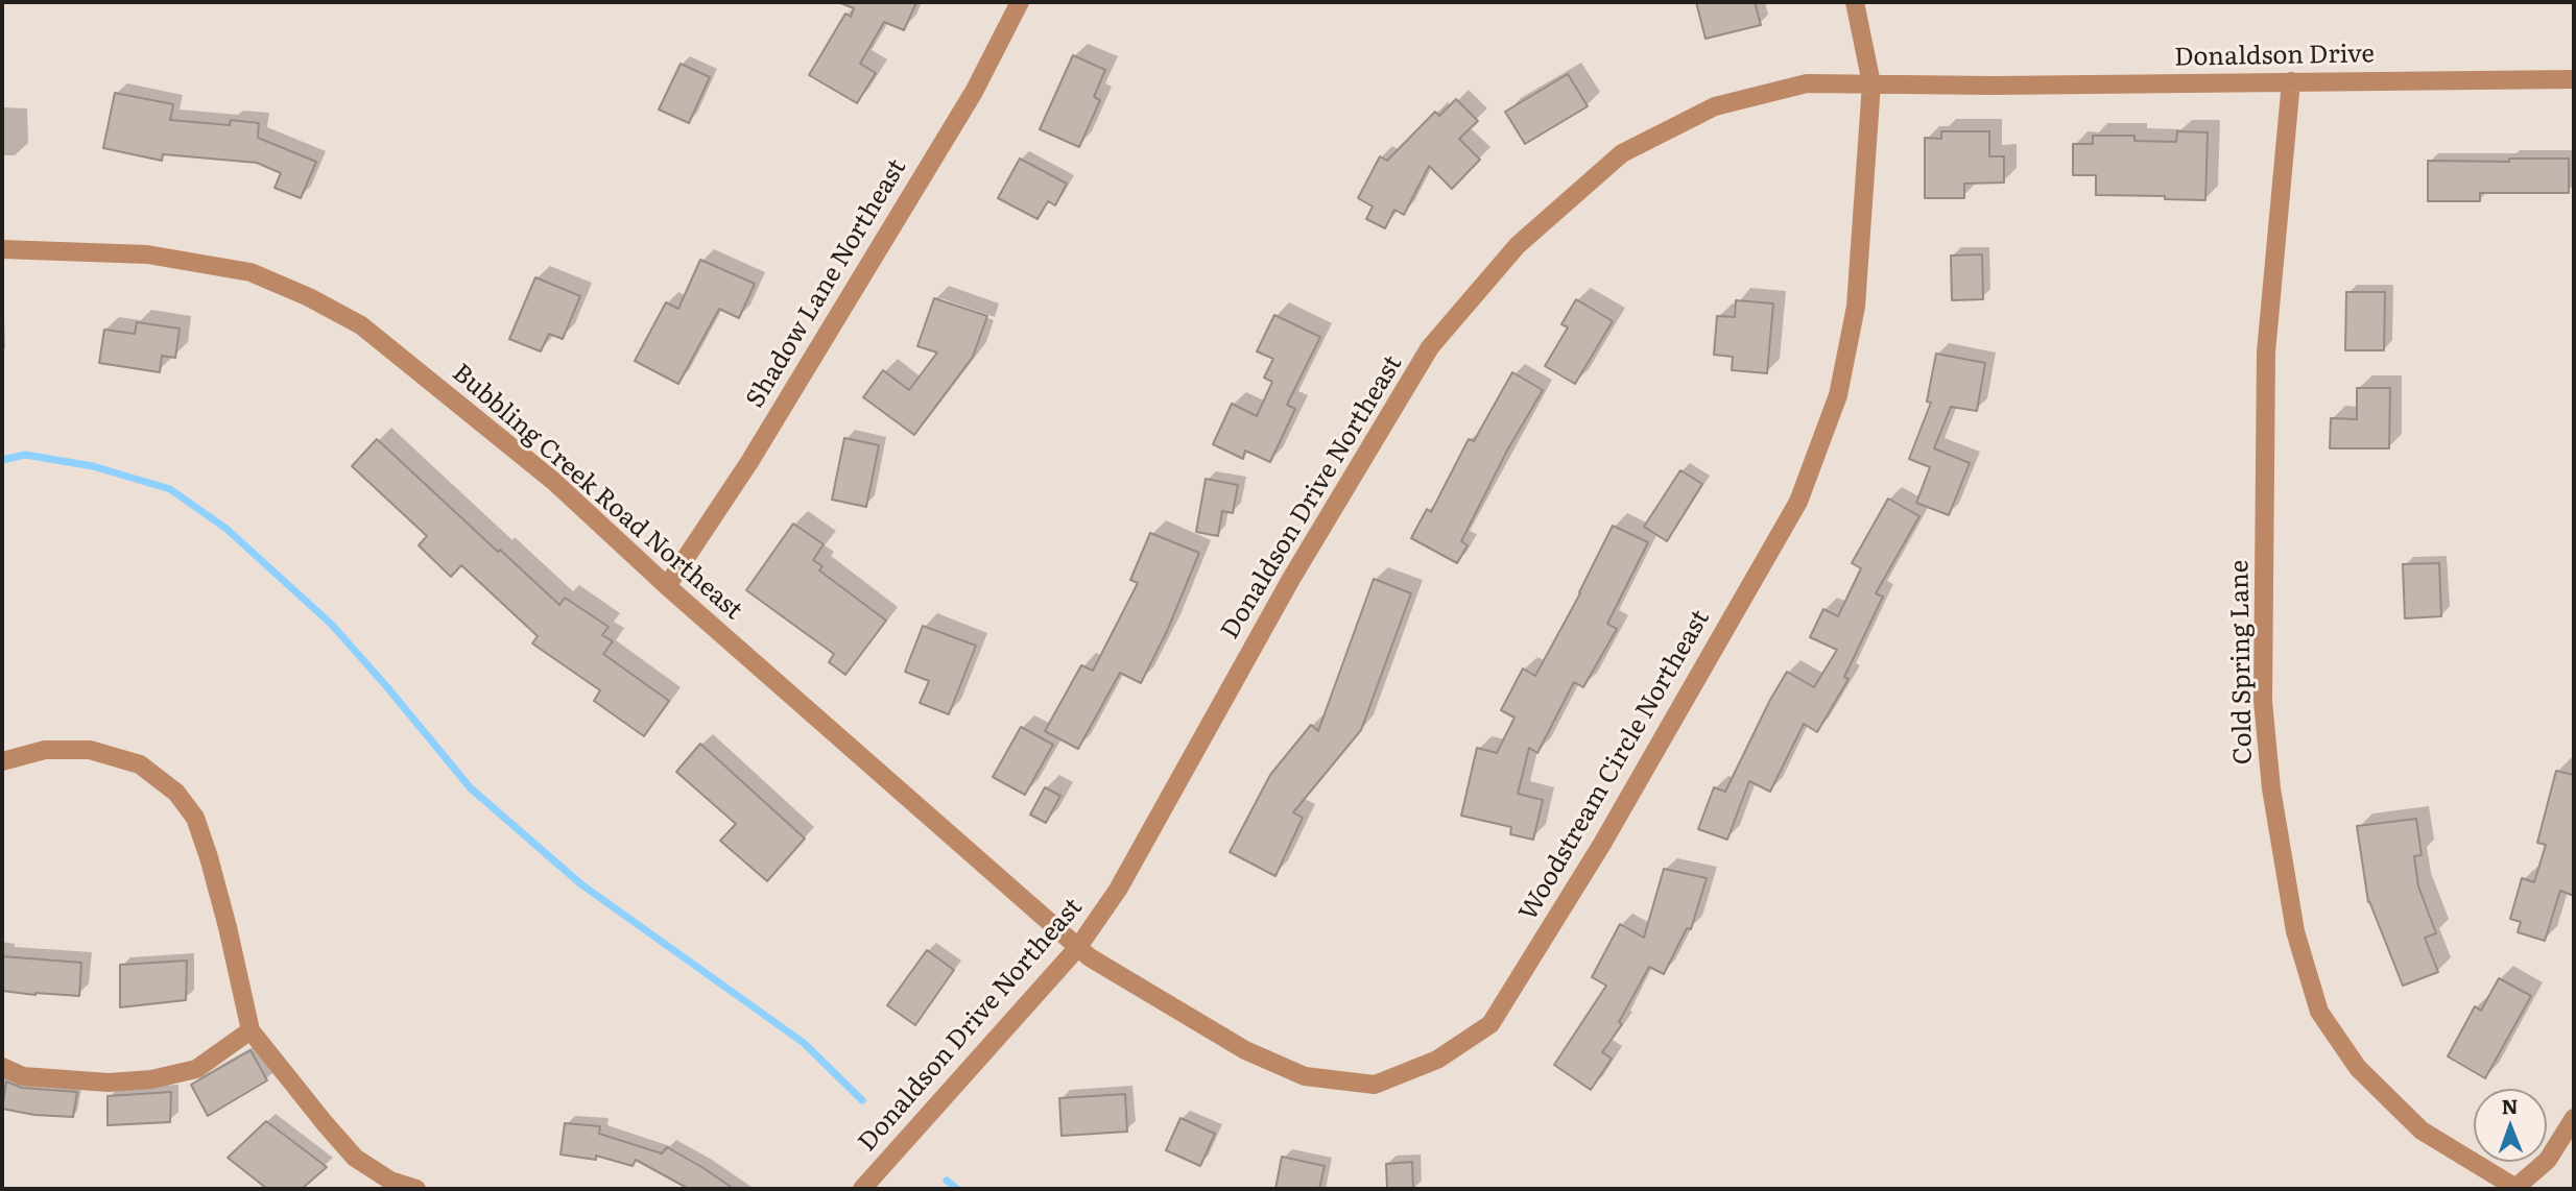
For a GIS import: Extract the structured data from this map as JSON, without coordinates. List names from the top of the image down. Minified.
{"streets":{"street":["Donaldson Drive","Shadow Lane Northeast","Bubbling Creek Road Northeast","Donaldson Drive Northeast","Cold Spring Lane","Woodstream Circle Northeast"]},"crossings":[["Donaldson Drive","Donaldson Drive Northeast"],["Donaldson Drive","Cold Spring Lane"],["Shadow Lane Northeast","Bubbling Creek Road Northeast"],["Bubbling Creek Road Northeast","Donaldson Drive Northeast"],["Bubbling Creek Road Northeast","Woodstream Circle Northeast"],["Donaldson Drive Northeast","Woodstream Circle Northeast"]],"north":"top"}
